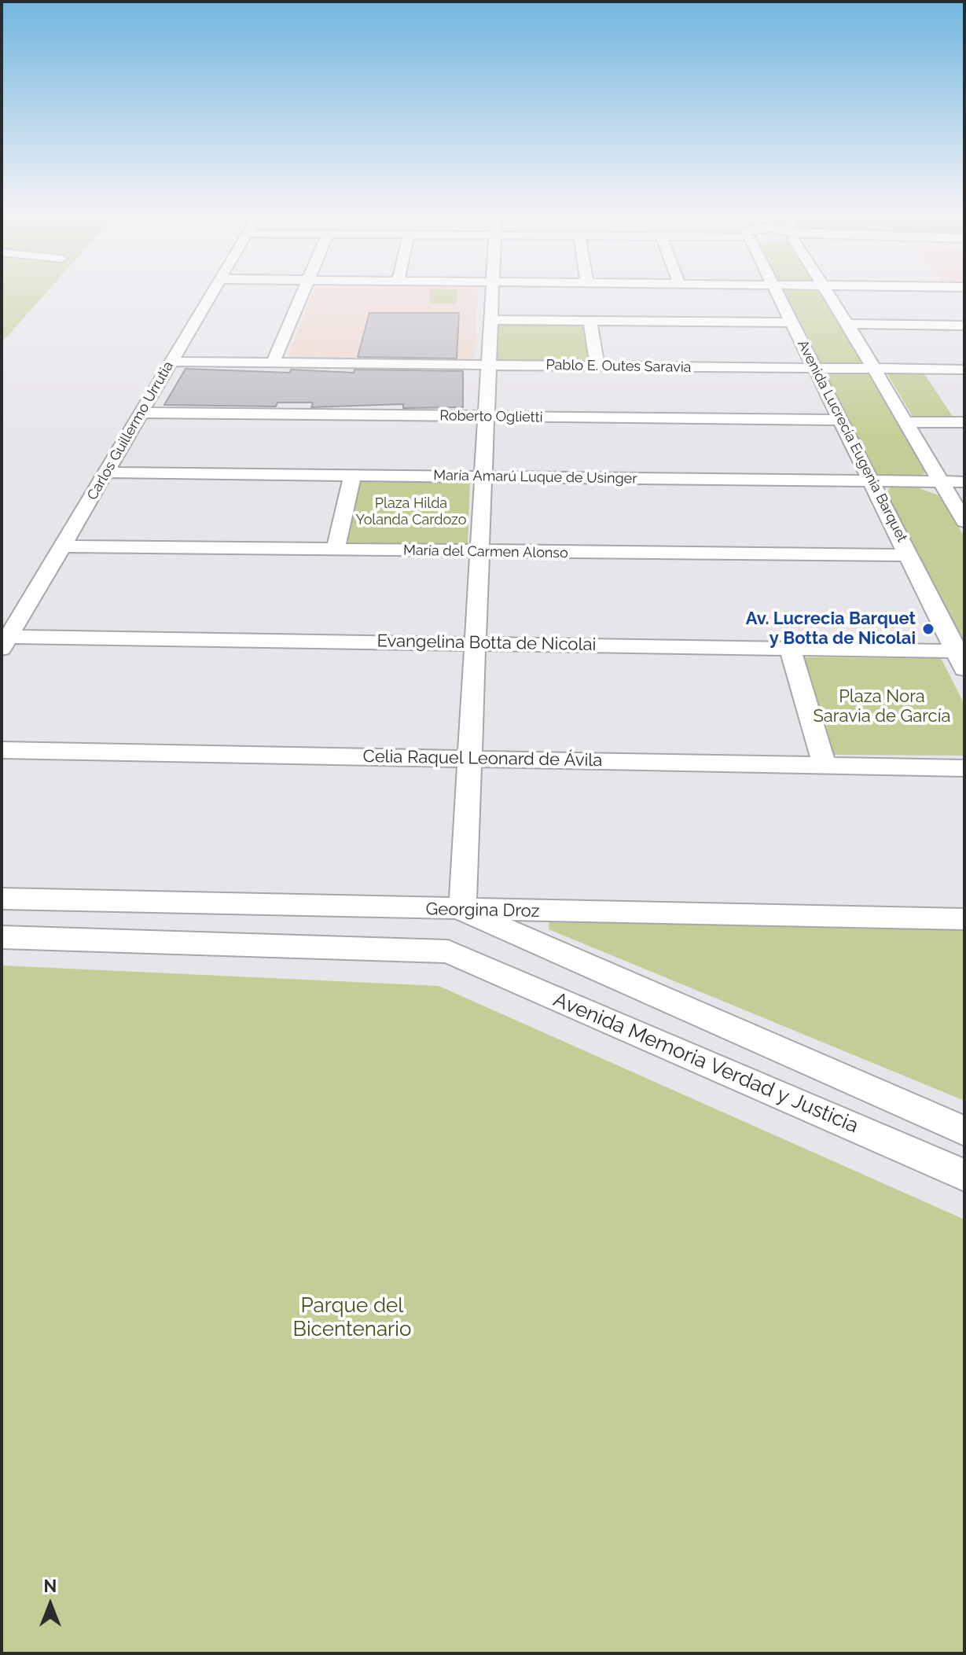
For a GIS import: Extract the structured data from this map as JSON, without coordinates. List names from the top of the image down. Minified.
{"streets":{"street":["Pablo E. Outes Saravia","Roberto Oglietti","Carlos Guillermo Urrutia","Avenida Lucrecia Eugenia Barquet","María Amarú Luque de Usinger","María del Carmen Alonso","Evangelina Botta de Nicolai","Celia Raquel Leonard de Ávila","Georgina Droz","Avenida Memoria Verdad y Justicia"]},"crossings":[["Pablo E. Outes Saravia","Carlos Guillermo Urrutia"],["Pablo E. Outes Saravia","Avenida Lucrecia Eugenia Barquet"],["Roberto Oglietti","Carlos Guillermo Urrutia"],["Roberto Oglietti","Avenida Lucrecia Eugenia Barquet"],["Carlos Guillermo Urrutia","María Amarú Luque de Usinger"],["Carlos Guillermo Urrutia","María del Carmen Alonso"],["Carlos Guillermo Urrutia","Evangelina Botta de Nicolai"],["Avenida Lucrecia Eugenia Barquet","María Amarú Luque de Usinger"],["Avenida Lucrecia Eugenia Barquet","María del Carmen Alonso"],["Avenida Lucrecia Eugenia Barquet","Evangelina Botta de Nicolai"]],"parks":["Plaza Hilda Yolanda Cardozo","Plaza Nora Saravia de García","Parque del Bicentenario"],"places":["Av. Lucrecia Barquet y Botta de Nicolai"],"north":"top"}
